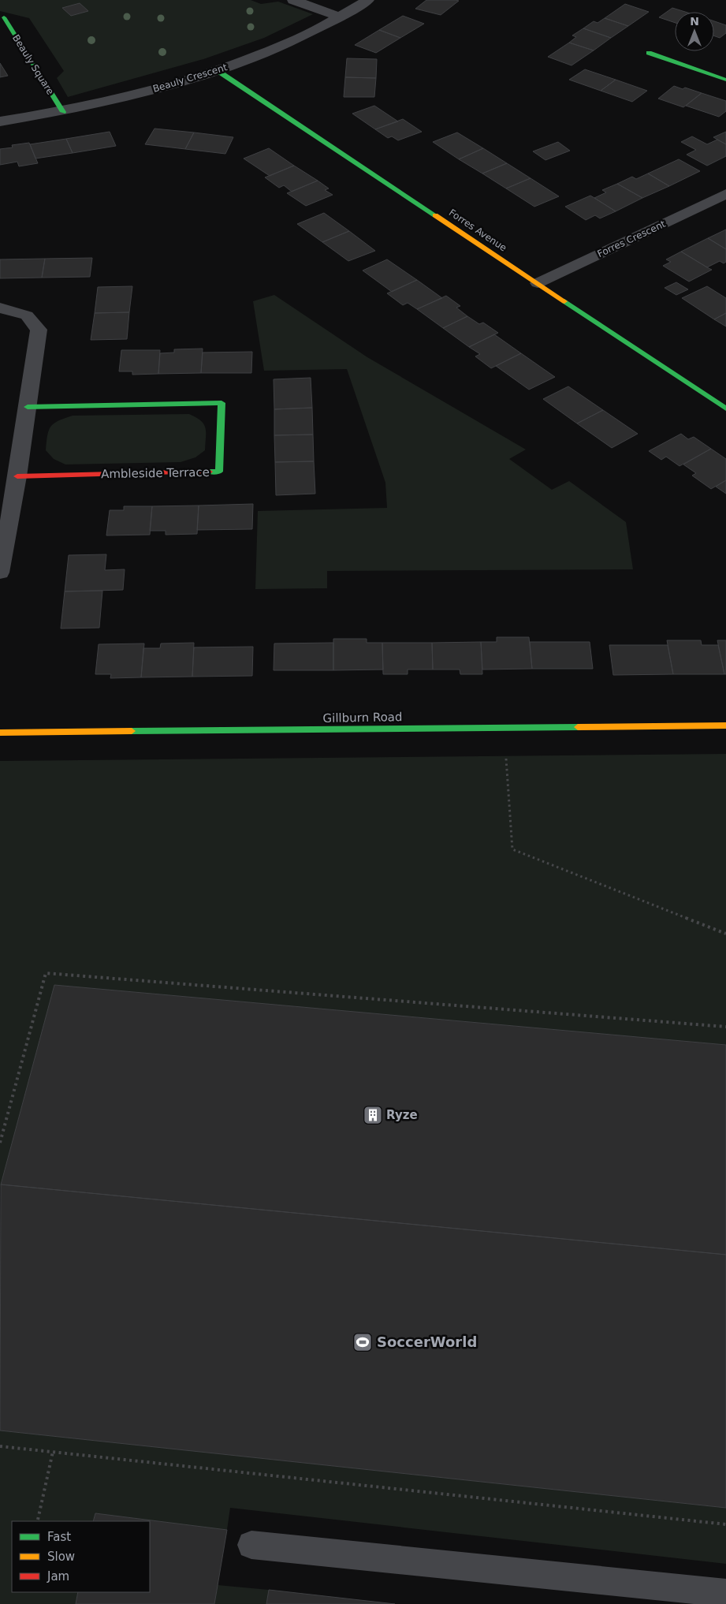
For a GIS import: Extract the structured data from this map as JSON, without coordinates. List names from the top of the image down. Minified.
{"streets":{"street":["Beauly Square","Beauly Crescent","Forres Avenue","Forres Crescent","Ambleside Terrace","Gillburn Road"]},"crossings":[["Beauly Square","Beauly Crescent"],["Beauly Crescent","Forres Avenue"],["Forres Avenue","Forres Crescent"]],"places":{"building":["Ryze"],"sports":["SoccerWorld"]},"legend":["Fast","Slow","Jam"],"north":"top"}
